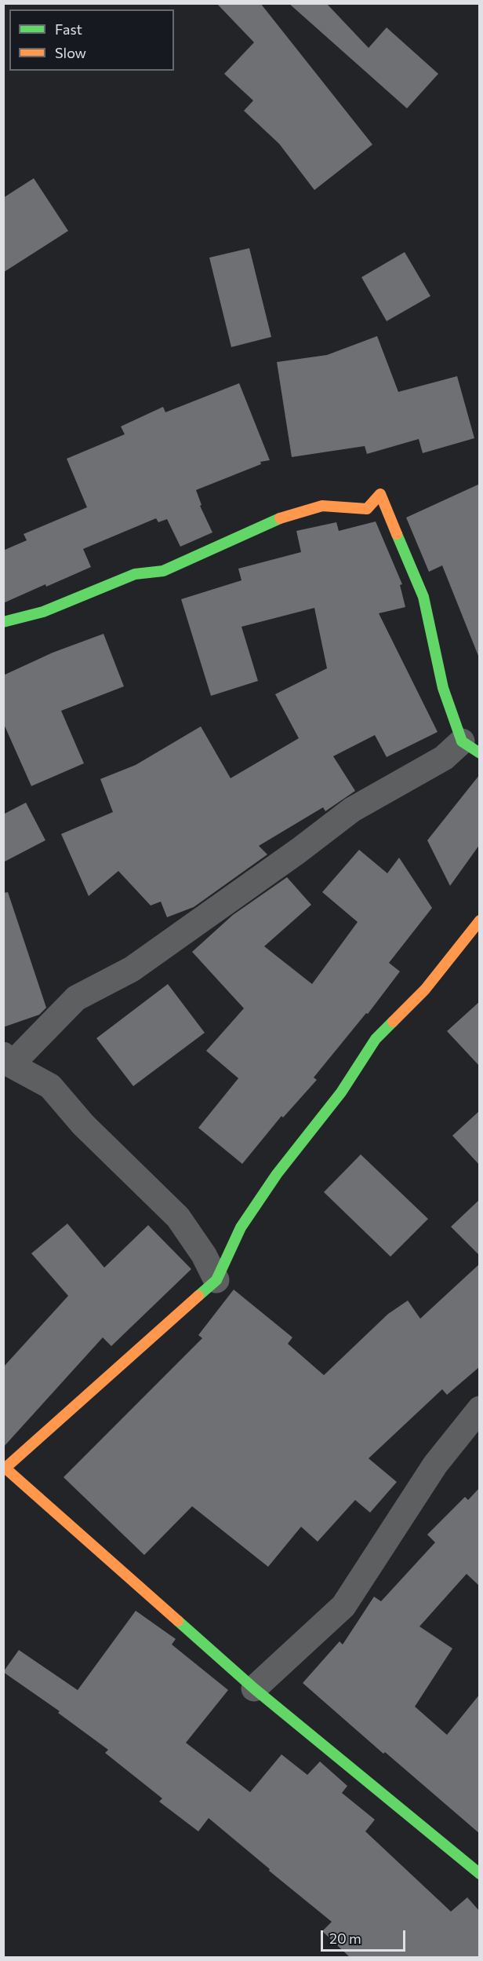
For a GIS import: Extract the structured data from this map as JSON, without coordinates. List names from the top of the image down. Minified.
{"legend":["Fast","Slow"],"scale_bar":"20 m"}
